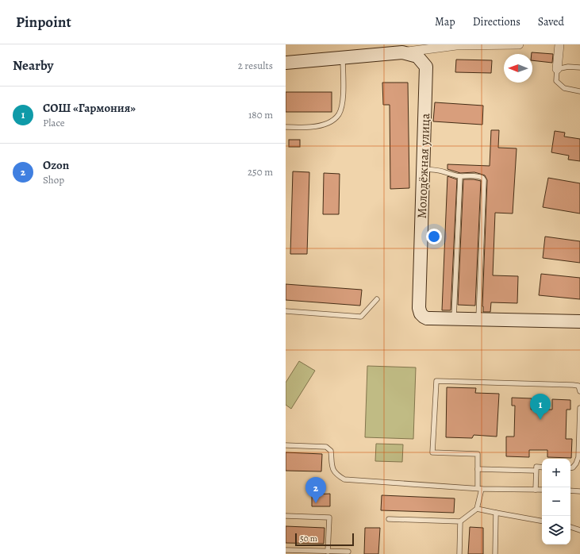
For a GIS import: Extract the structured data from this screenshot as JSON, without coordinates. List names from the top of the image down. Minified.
{"streets":{"street":["Молодёжная улица"]},"scale_bar":"50 m","north":"left","page":{"header":"Pinpoint","nav":["Map","Directions","Saved"],"heading":["Nearby","2 results"],"list":[{"mark":"1","name":"СОШ «Гармония»","note":"Place","value":"180 m"},{"mark":"2","name":"Ozon","note":"Shop","value":"250 m"}],"pins":["1","2"],"map_buttons":["+","−"],"scale":"50 m"}}
